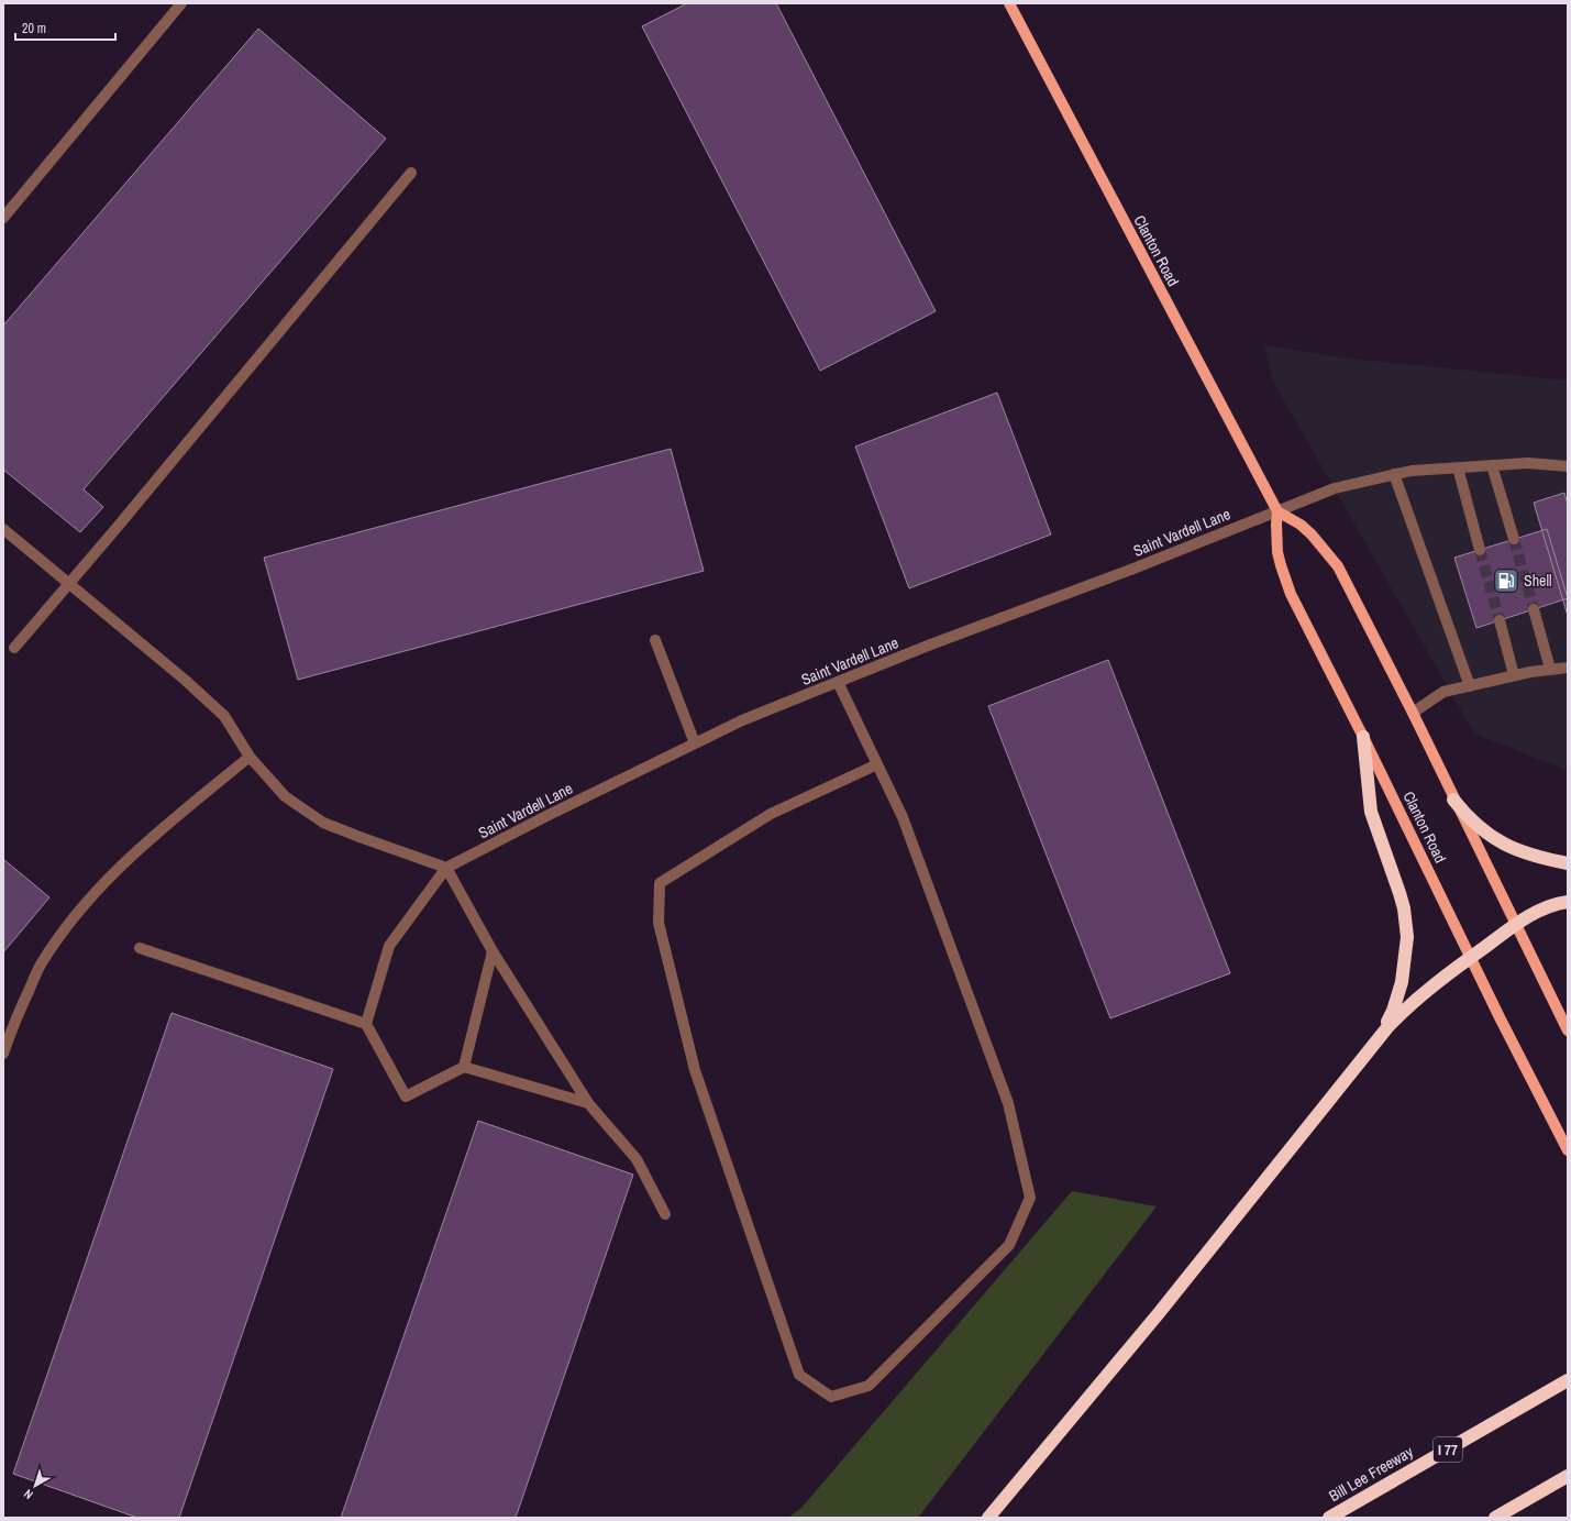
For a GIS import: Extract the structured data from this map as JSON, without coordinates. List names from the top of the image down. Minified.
{"streets":{"highway":["I 77","Bill Lee Freeway"],"main road":["Clanton Road"],"street":["Saint Vardell Lane"]},"crossings":[["Clanton Road","Saint Vardell Lane"]],"places":{"fuel station":["Shell"]},"scale_bar":"20 m","north":"bottom left"}
